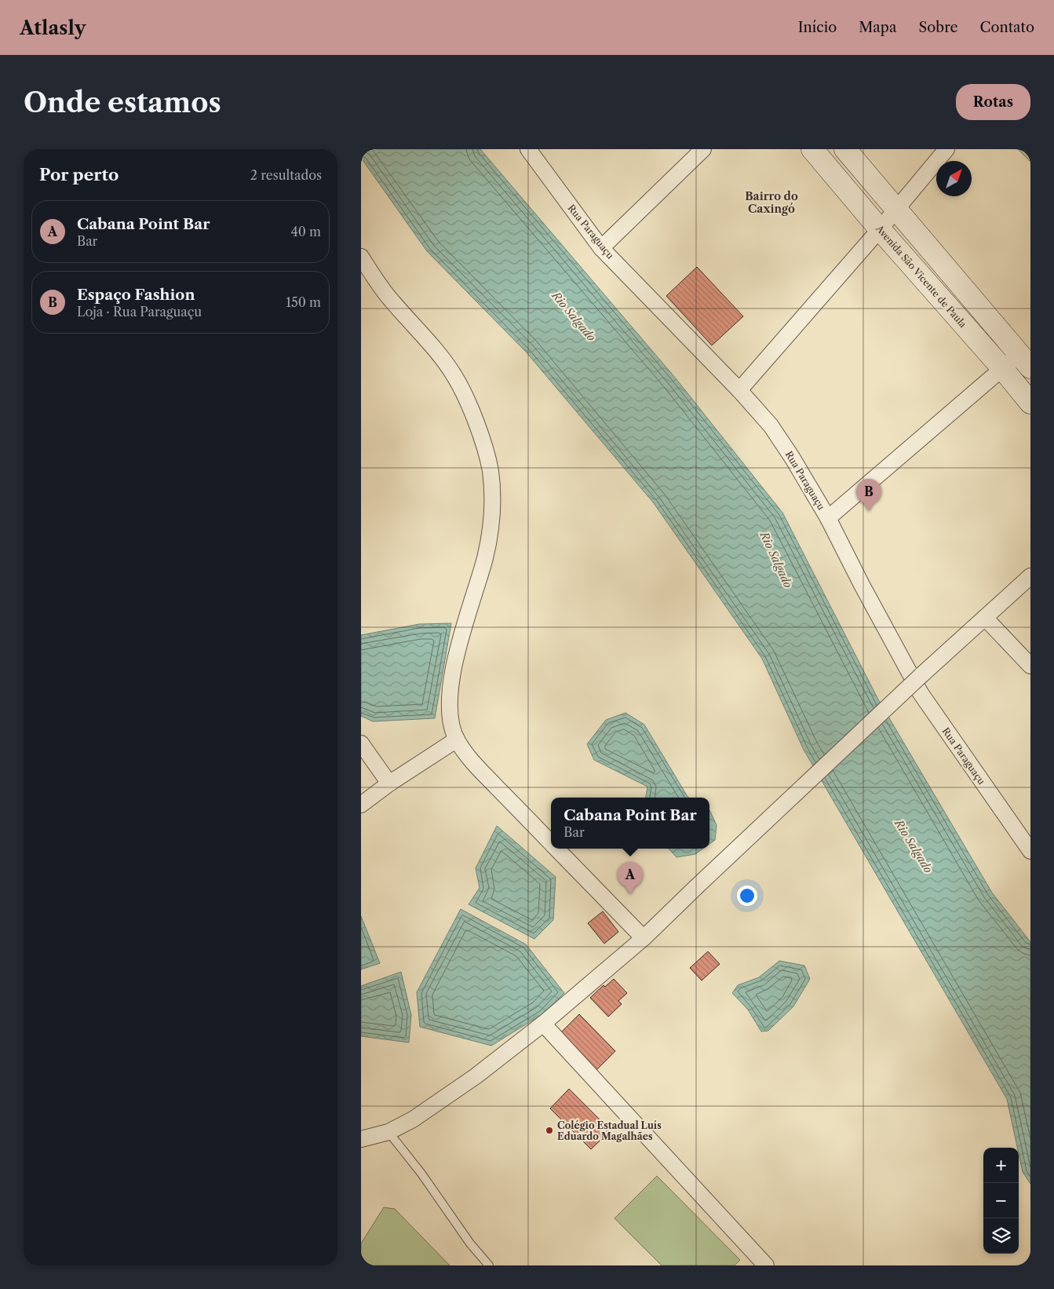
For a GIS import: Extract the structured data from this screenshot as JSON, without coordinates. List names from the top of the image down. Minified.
{"streets":{"street":["Rua Paraguaçu","Avenida São Vicente de Paula"]},"districts":["Bairro do Caxingó"],"water":["Rio Salgado"],"places":["Colégio Estadual Luís Eduardo Magalhães"],"north":"top right","page":{"header":"Atlasly","nav":["Início","Mapa","Sobre","Contato"],"buttons":"Rotas","title":"Onde estamos","heading":["Por perto","2 resultados"],"list":[{"mark":"A","name":"Cabana Point Bar","note":"Bar","value":"40 m"},{"mark":"B","name":"Espaço Fashion","note":"Loja · Rua Paraguaçu","value":"150 m"}],"pins":["B","A"],"popup":["Cabana Point Bar","Bar"],"map_buttons":["+","−"]}}
